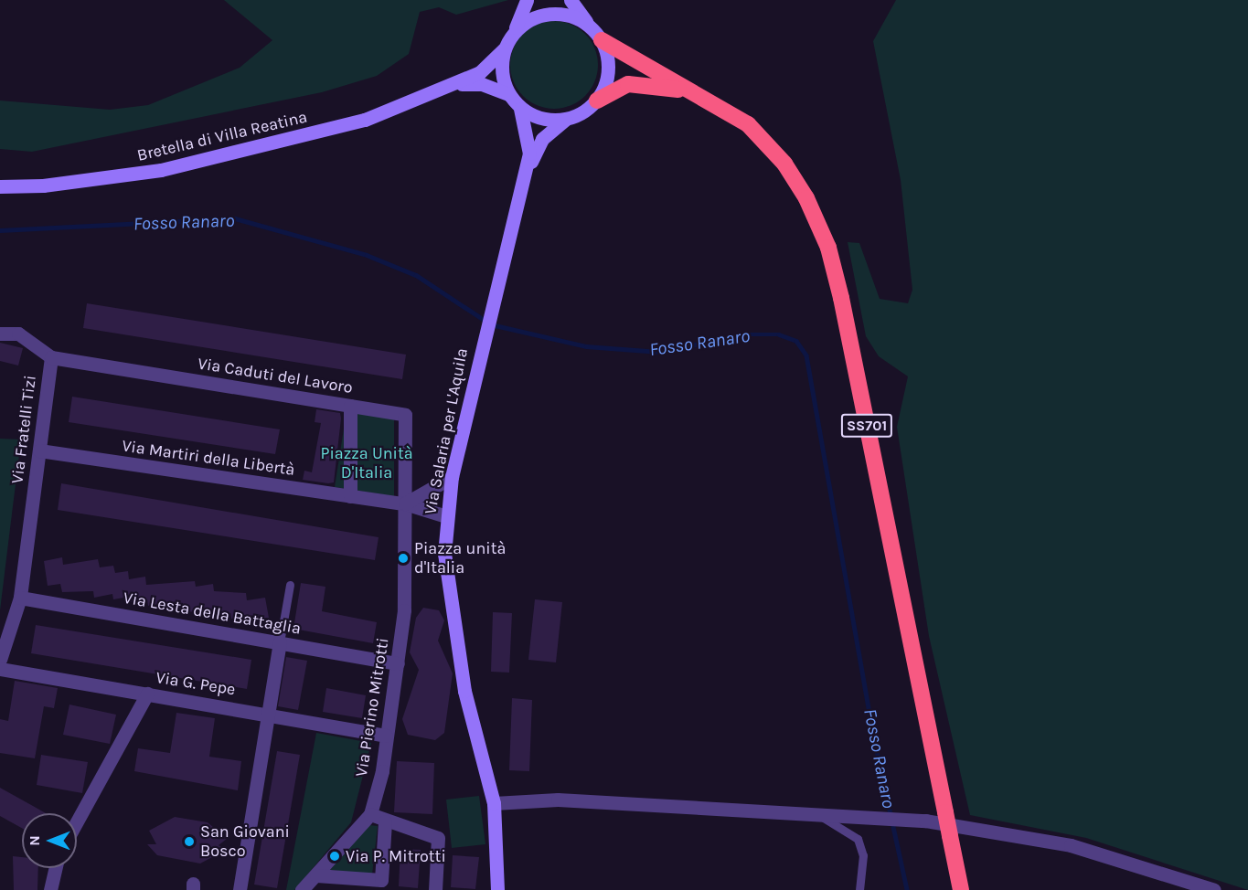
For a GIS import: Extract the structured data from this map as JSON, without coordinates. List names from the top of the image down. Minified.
{"streets":{"highway":["SS701"],"main road":["Bretella di Villa Reatina","Via Salaria per L'Aquila"],"street":["Via Caduti del Lavoro","Via Fratelli Tizi","Via Martiri della Libertà","Via Lesta della Battaglia","Via G. Pepe","Via Pierino Mitrotti"]},"crossings":[["Bretella di Villa Reatina","SS701"],["Bretella di Villa Reatina","Via Salaria per L'Aquila"],["Via Caduti del Lavoro","Via Fratelli Tizi"],["Via Caduti del Lavoro","Via Martiri della Libertà"],["Via Caduti del Lavoro","Via Pierino Mitrotti"],["SS701","Via Salaria per L'Aquila"],["Via Fratelli Tizi","Via Martiri della Libertà"],["Via Fratelli Tizi","Via Lesta della Battaglia"],["Via Martiri della Libertà","Via Pierino Mitrotti"],["Via Lesta della Battaglia","Via Pierino Mitrotti"],["Via G. Pepe","Via Pierino Mitrotti"]],"water":["Fosso Ranaro"],"parks":["Piazza Unità D'Italia"],"places":["Piazza unità d'Italia","San Giovani Bosco","Via P. Mitrotti"],"north":"left"}
